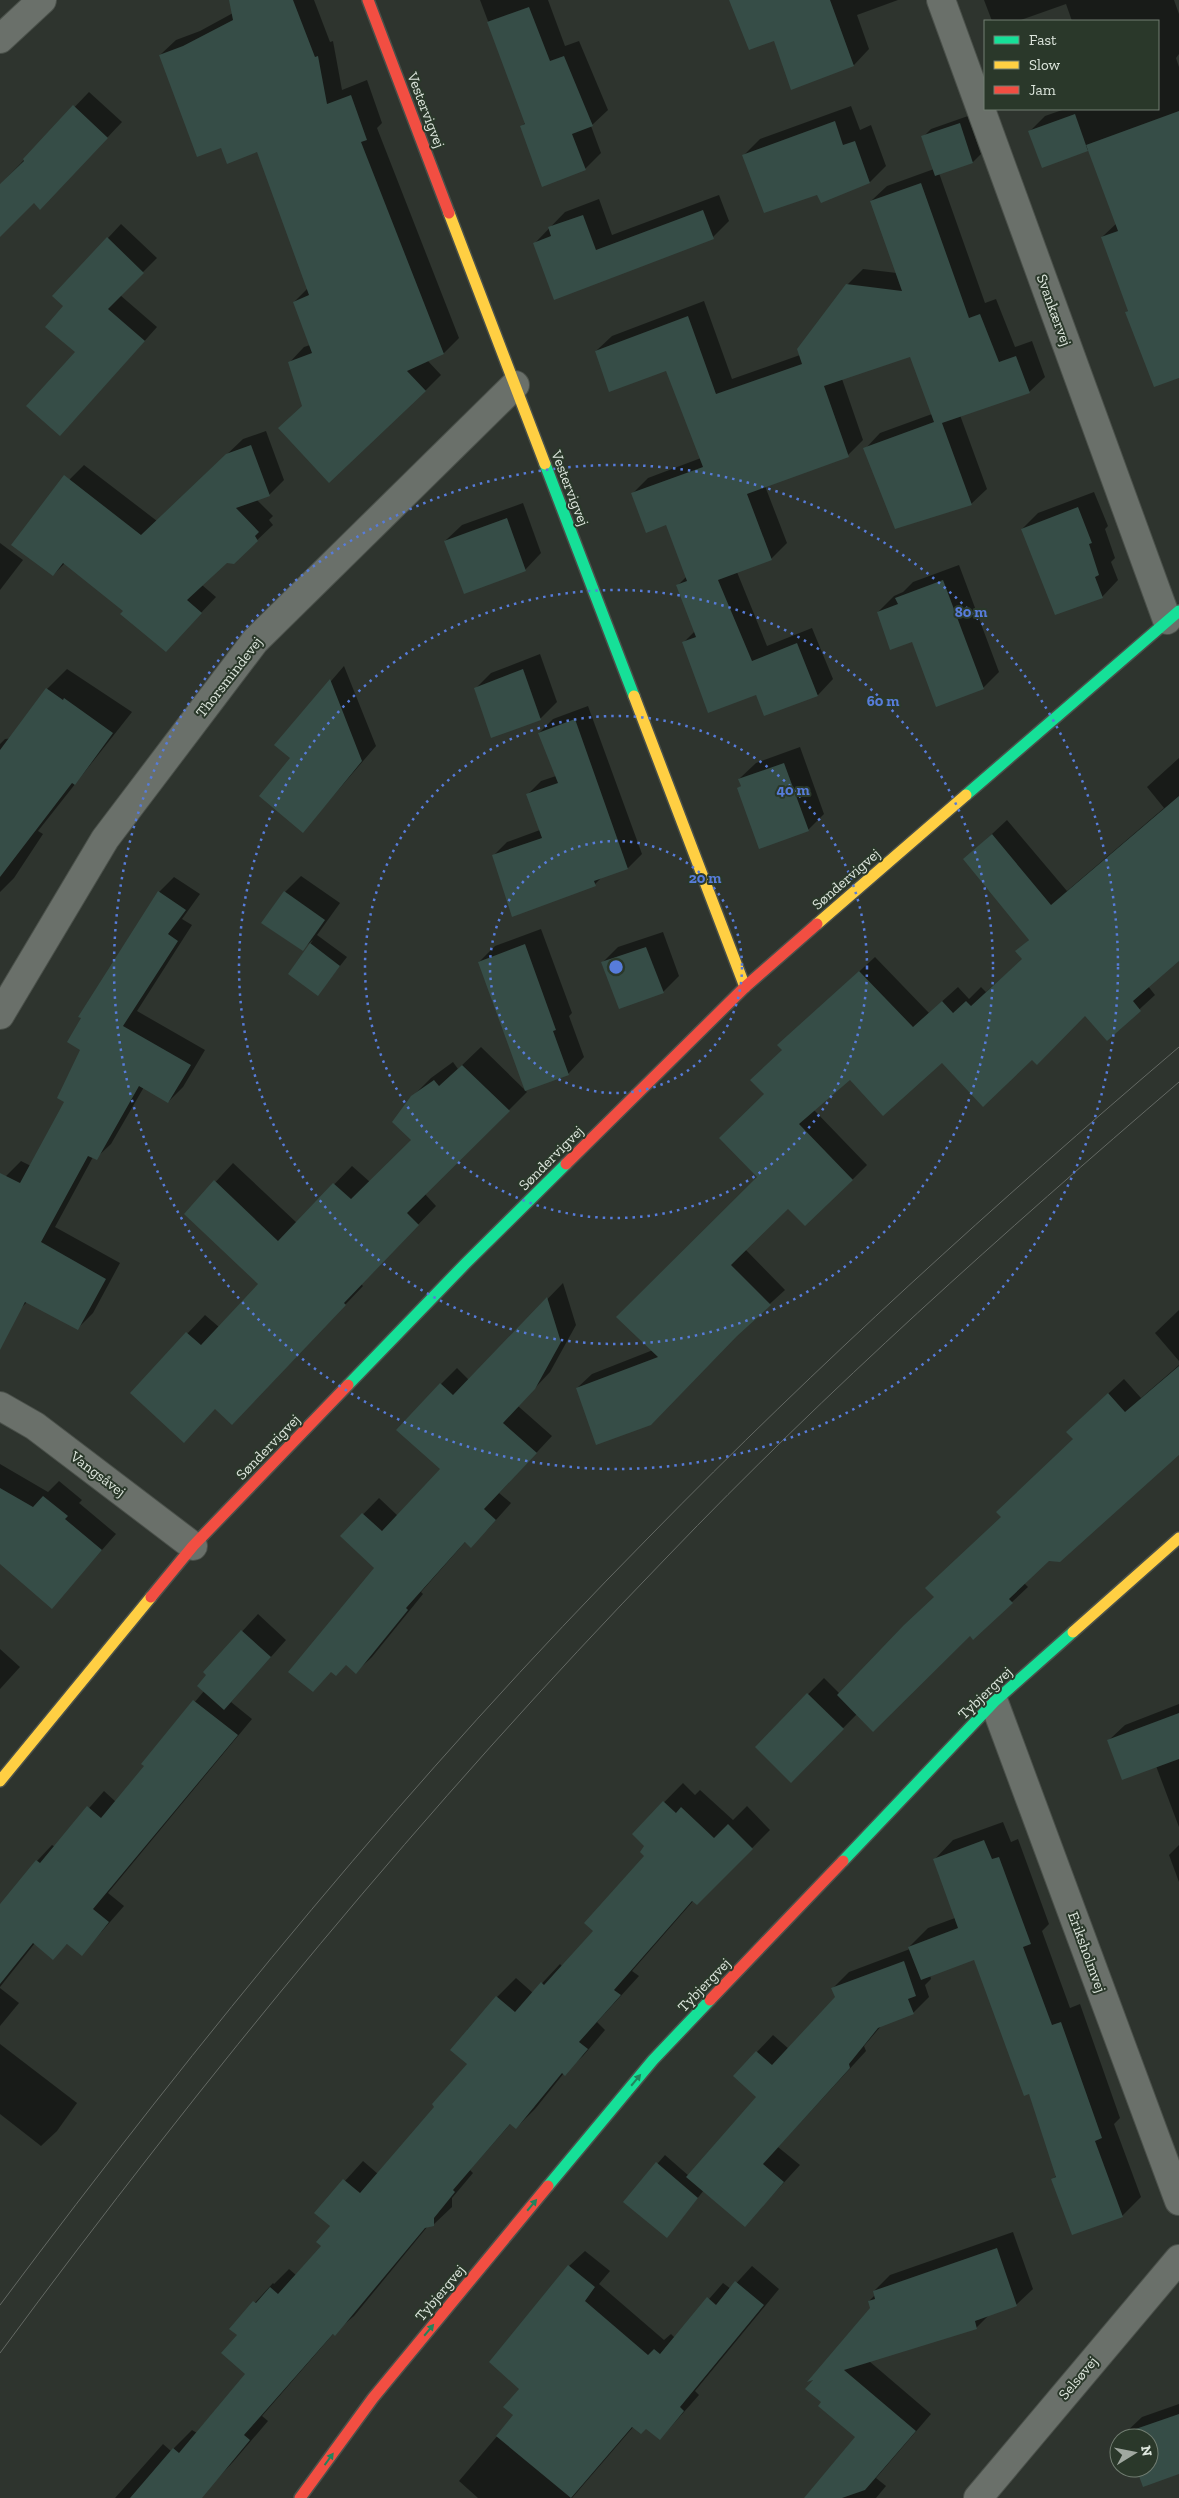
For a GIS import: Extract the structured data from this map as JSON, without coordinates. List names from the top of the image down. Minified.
{"streets":{"street":["Vestervigvej","Svankærvej","Thorsmindevej","Søndervigvej","Vangsåvej","Tybjergvej","Eriksholmvej","Selsøvej"]},"crossings":[["Vestervigvej","Thorsmindevej"],["Vestervigvej","Søndervigvej"],["Svankærvej","Søndervigvej"],["Søndervigvej","Vangsåvej"],["Tybjergvej","Eriksholmvej"]],"one_way":["Tybjergvej"],"legend":["Fast","Slow","Jam"],"north":"right","rings":["80 m","60 m","40 m","20 m"]}
